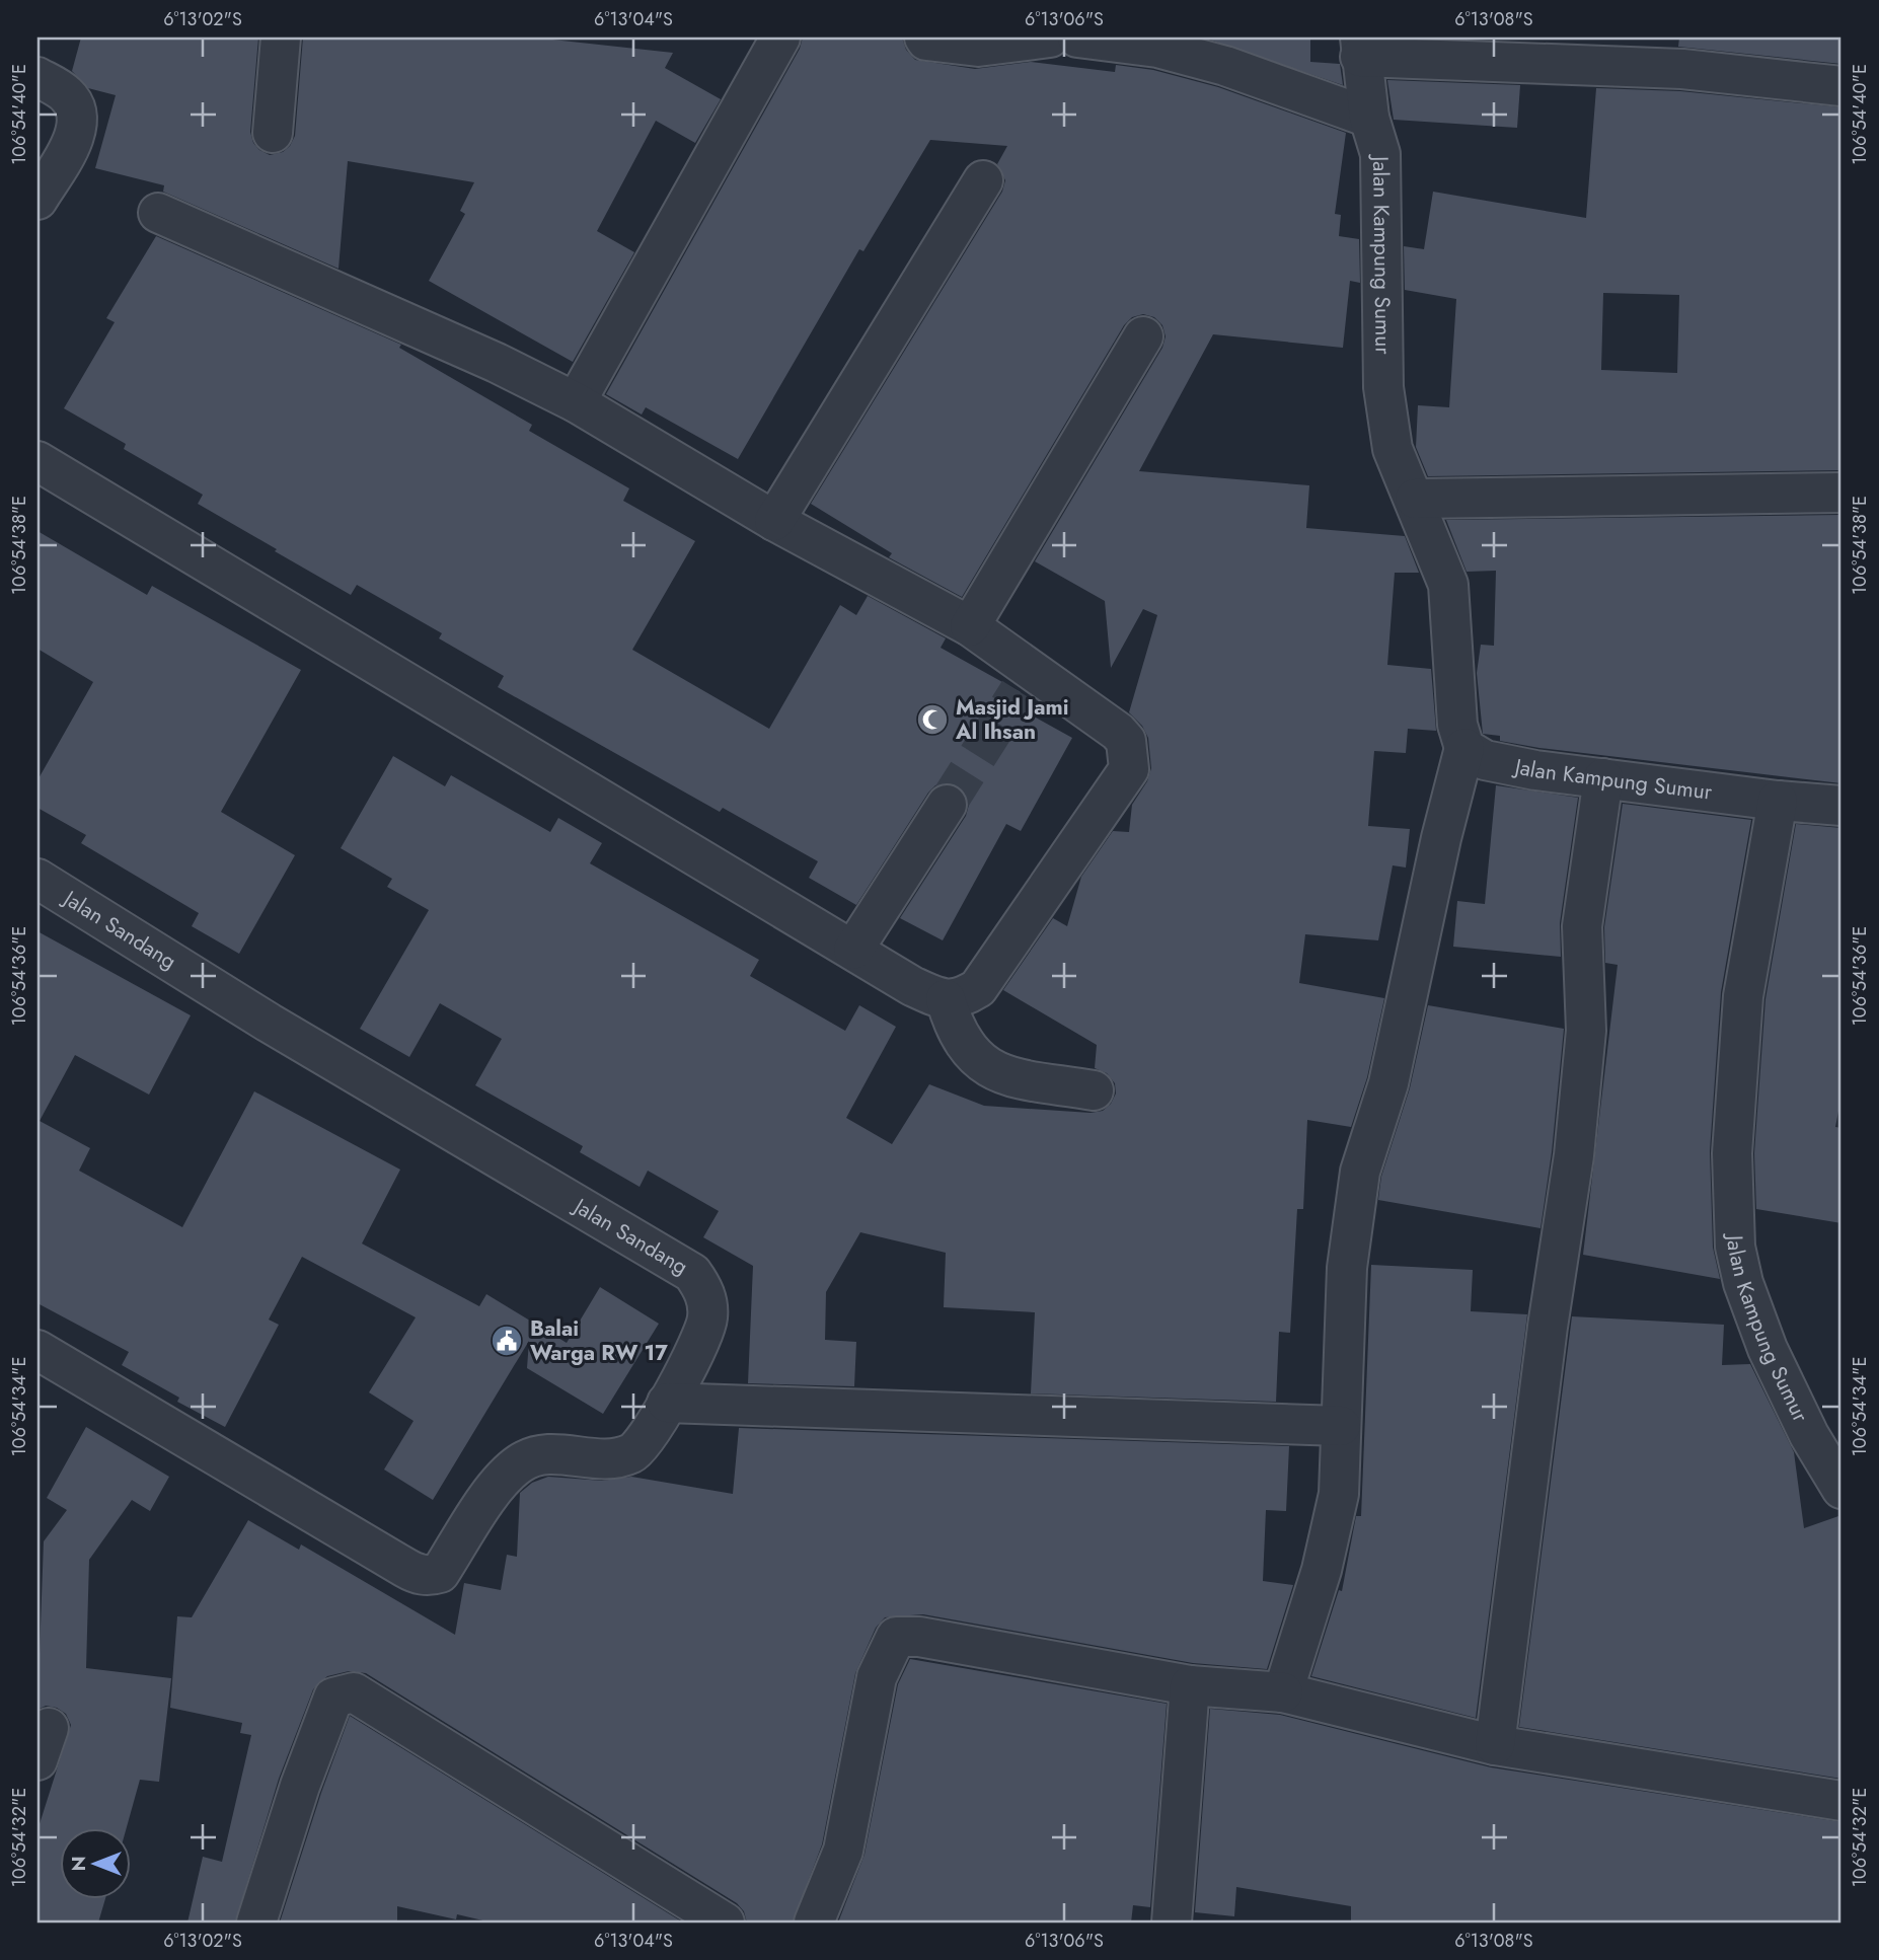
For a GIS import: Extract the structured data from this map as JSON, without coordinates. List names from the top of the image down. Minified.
{"streets":{"street":["Jalan Kampung Sumur","Jalan Sandang"]},"places":{"mosque":["Masjid Jami Al Ihsan"],"public building":["Balai Warga RW 17"]},"north":"left","coordinates":["6°13'02\"S","6°13'04\"S","6°13'06\"S","6°13'08\"S","106°54'40\"E","106°54'38\"E","106°54'36\"E","106°54'34\"E","106°54'32\"E"]}
